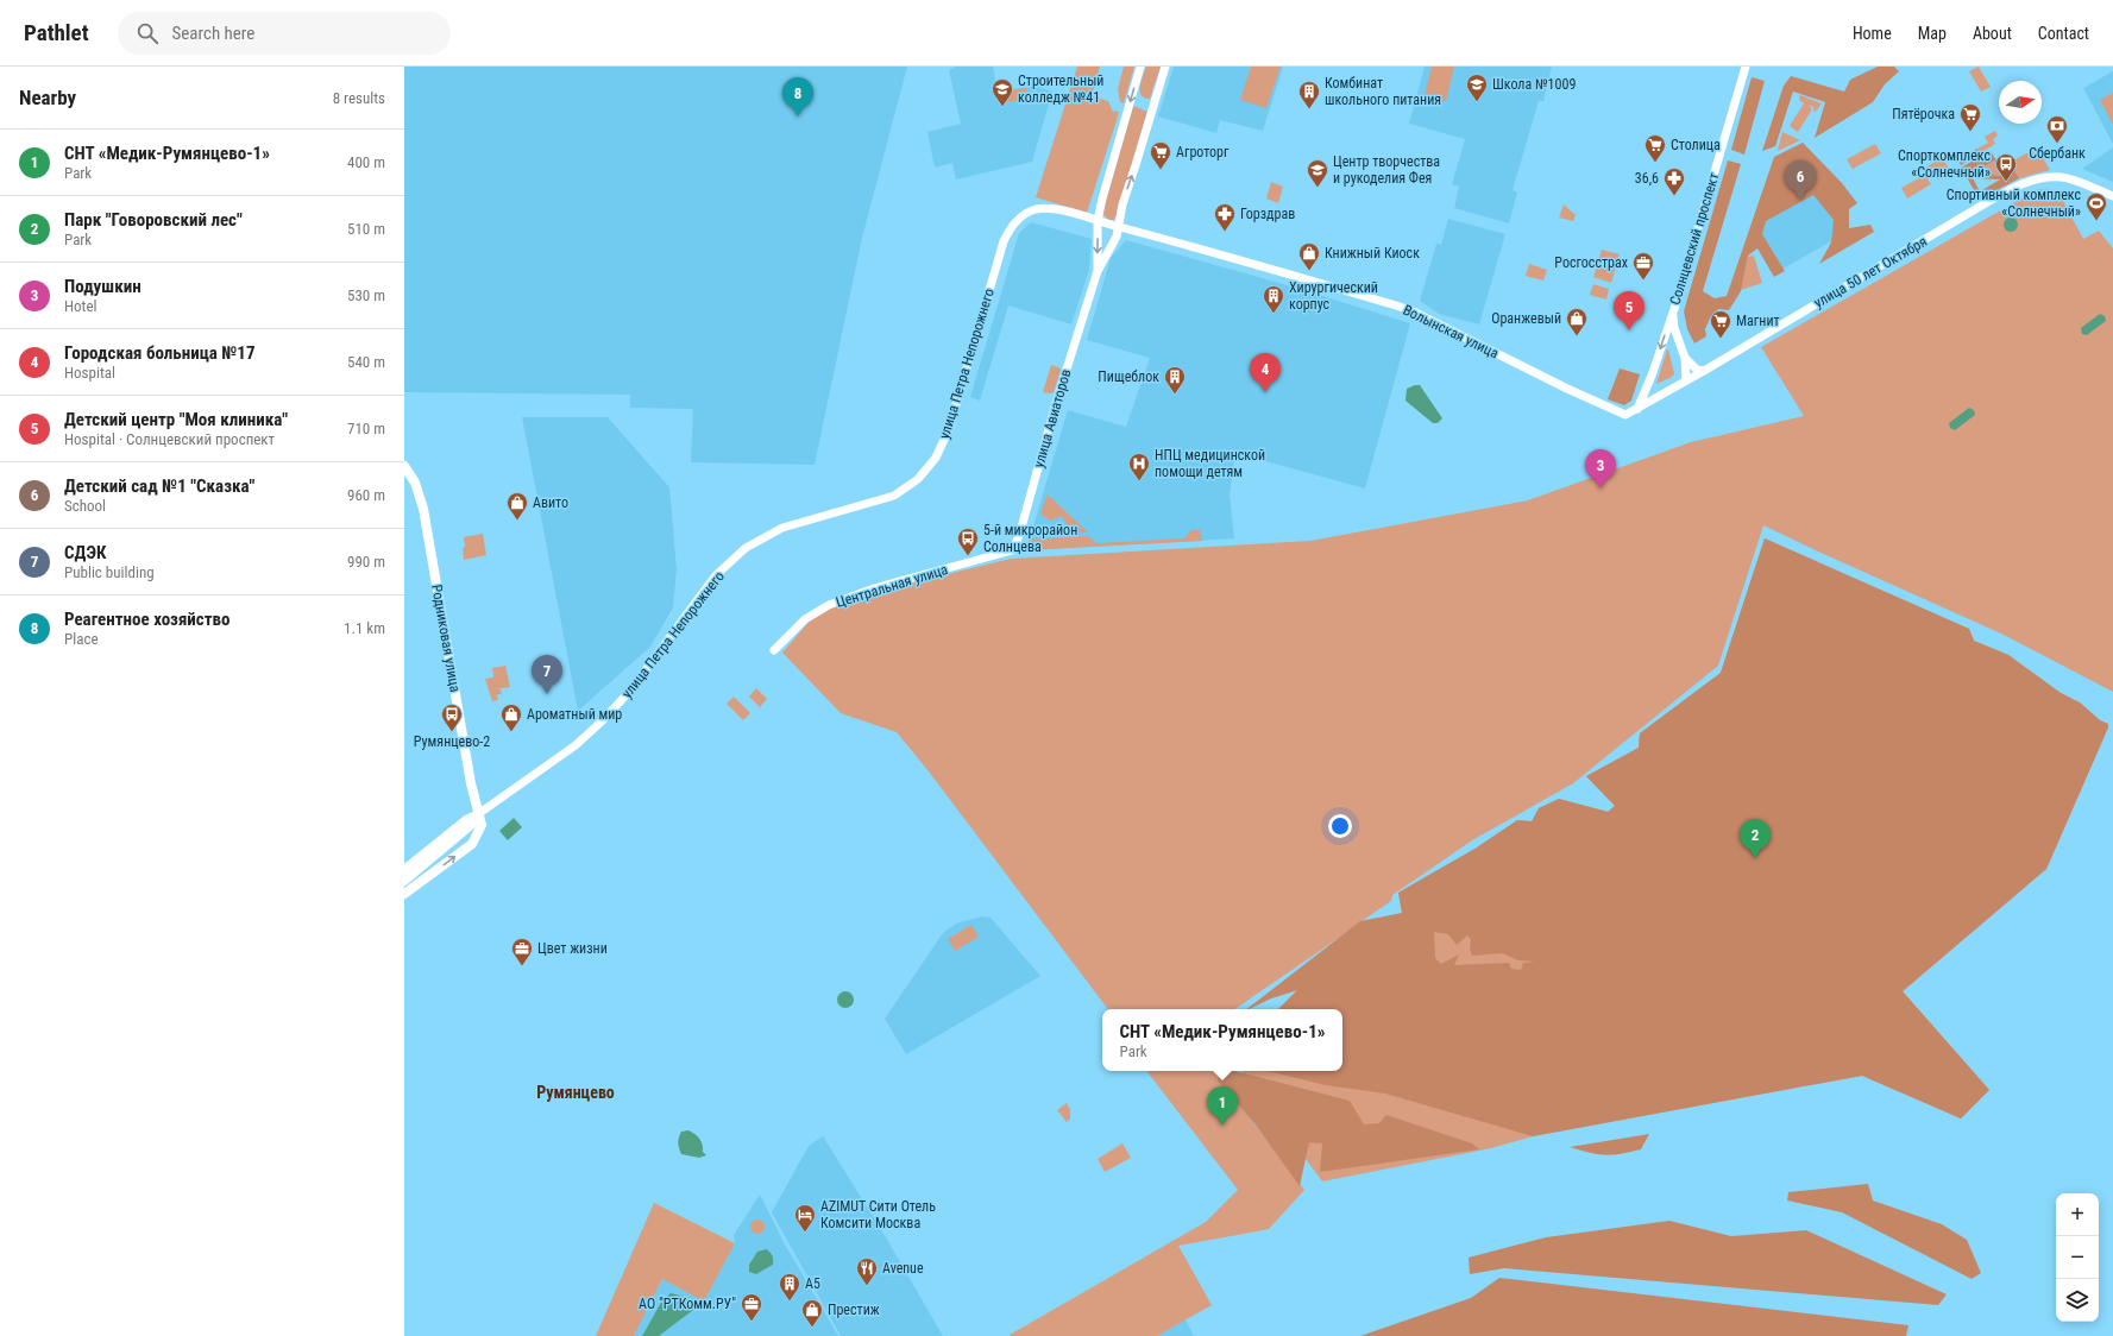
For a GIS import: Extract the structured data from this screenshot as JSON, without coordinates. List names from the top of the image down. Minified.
{"streets":{"main road":["улица Петра Непорожнего","Родниковая улица"],"street":["Солнцевский проспект","улица 50 лет Октября","Волынская улица","улица Авиаторов","Центральная улица"]},"crossings":[["Солнцевский проспект","улица 50 лет Октября"],["Солнцевский проспект","Волынская улица"],["улица 50 лет Октября","Волынская улица"],["Волынская улица","улица Авиаторов"],["улица Петра Непорожнего","улица Авиаторов"],["улица Петра Непорожнего","Родниковая улица"],["улица Авиаторов","Центральная улица"]],"districts":["Румянцево"],"places":{"school or university":["Школа №1009","Строительный колледж №41","Центр творчества и рукоделия Фея"],"building":["Комбинат школьного питания","Хирургический корпус","Пищеблок","А5"],"supermarket":["Пятёрочка","Столица","Агроторг","Магнит"],"bank":["Сбербанк"],"bus stop":["Спорткомплекс «Солнечный»","5-й микрорайон Солнцева","Румянцево-2"],"pharmacy":["36,6","Горздрав"],"sports":["Спортивный комплекс «Солнечный»"],"shop":["Книжный Киоск","Оранжевый","Авито","Ароматный мир","Престиж"],"office":["Росгосстрах","Цвет жизни","АО \"РТКомм.РУ\""],"hospital":["НПЦ медицинской помощи детям"],"hotel":["AZIMUT Сити Отель Комсити Москва"],"restaurant":["Avenue"]},"north":"right","page":{"header":"Pathlet","search":"Search here","nav":["Home","Map","About","Contact"],"heading":["Nearby","8 results"],"pins":["8","6","5","4","3","7","2","1"],"list":[{"mark":"1","name":"СНТ «Медик-Румянцево-1»","note":"Park","value":"400 m"},{"mark":"2","name":"Парк \"Говоровский лес\"","note":"Park","value":"510 m"},{"mark":"3","name":"Подушкин","note":"Hotel","value":"530 m"},{"mark":"4","name":"Городская больница №17","note":"Hospital","value":"540 m"},{"mark":"5","name":"Детский центр \"Моя клиника\"","note":"Hospital · Солнцевский проспект","value":"710 m"},{"mark":"6","name":"Детский сад №1 \"Сказка\"","note":"School","value":"960 m"},{"mark":"7","name":"СДЭК","note":"Public building","value":"990 m"},{"mark":"8","name":"Реагентное хозяйство","note":"Place","value":"1.1 km"}],"popup":["СНТ «Медик-Румянцево-1»","Park"],"map_buttons":["+","−"]}}
